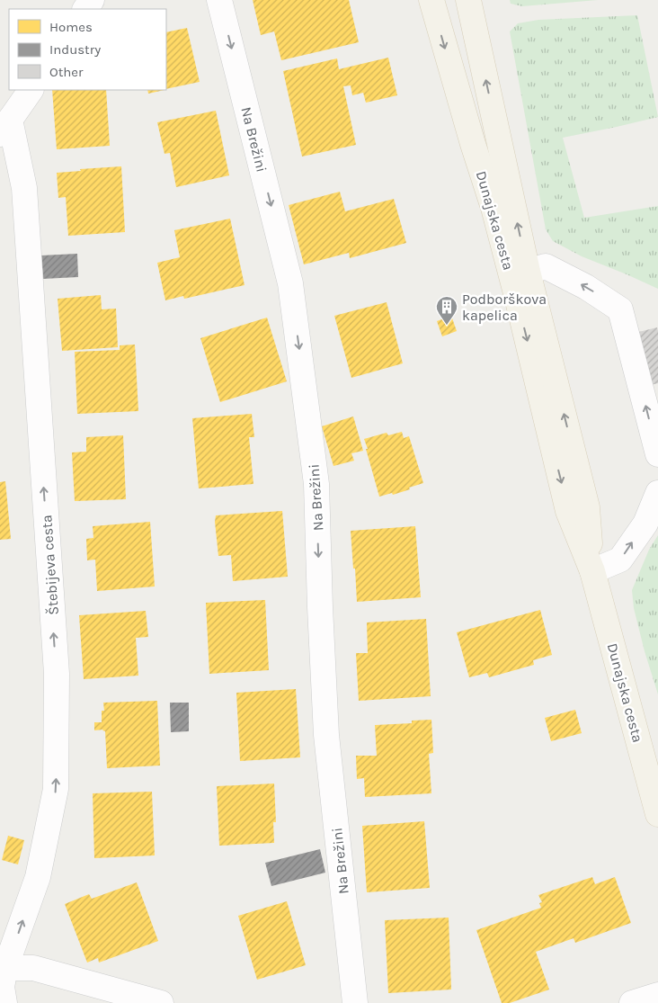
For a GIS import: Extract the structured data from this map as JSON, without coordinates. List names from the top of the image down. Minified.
{"streets":{"main road":["Dunajska cesta"],"street":["Na Brežini","Štebijeva cesta"]},"one_way":["Na Brežini","Štebijeva cesta"],"places":{"building":["Podborškova kapelica"]},"legend":["Homes","Industry","Other"]}
